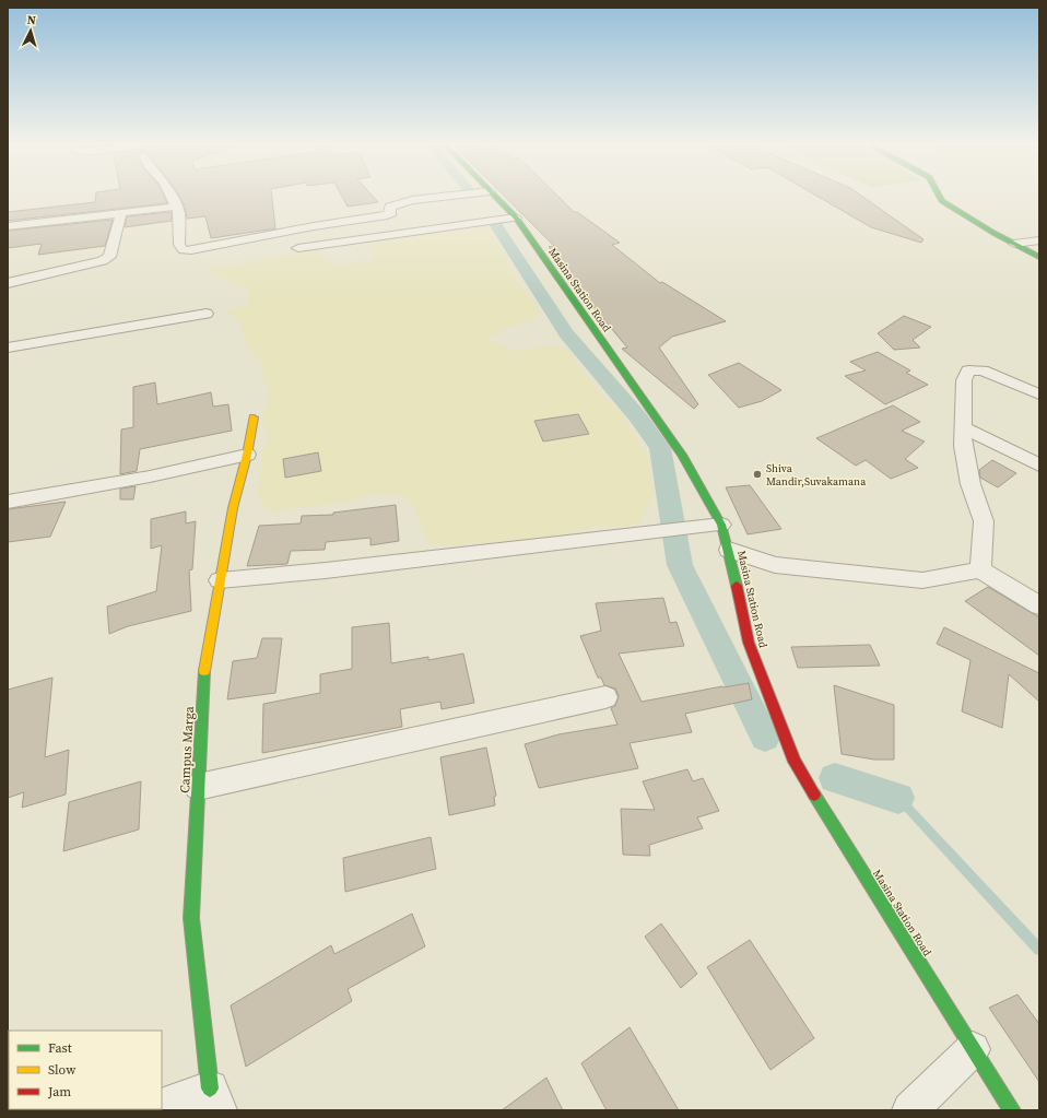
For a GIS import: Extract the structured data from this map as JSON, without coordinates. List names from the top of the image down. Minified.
{"streets":{"street":["Masina Station Road","Campus Marga"]},"places":["Shiva Mandir,Suvakamana"],"legend":["Fast","Slow","Jam"],"north":"top"}
